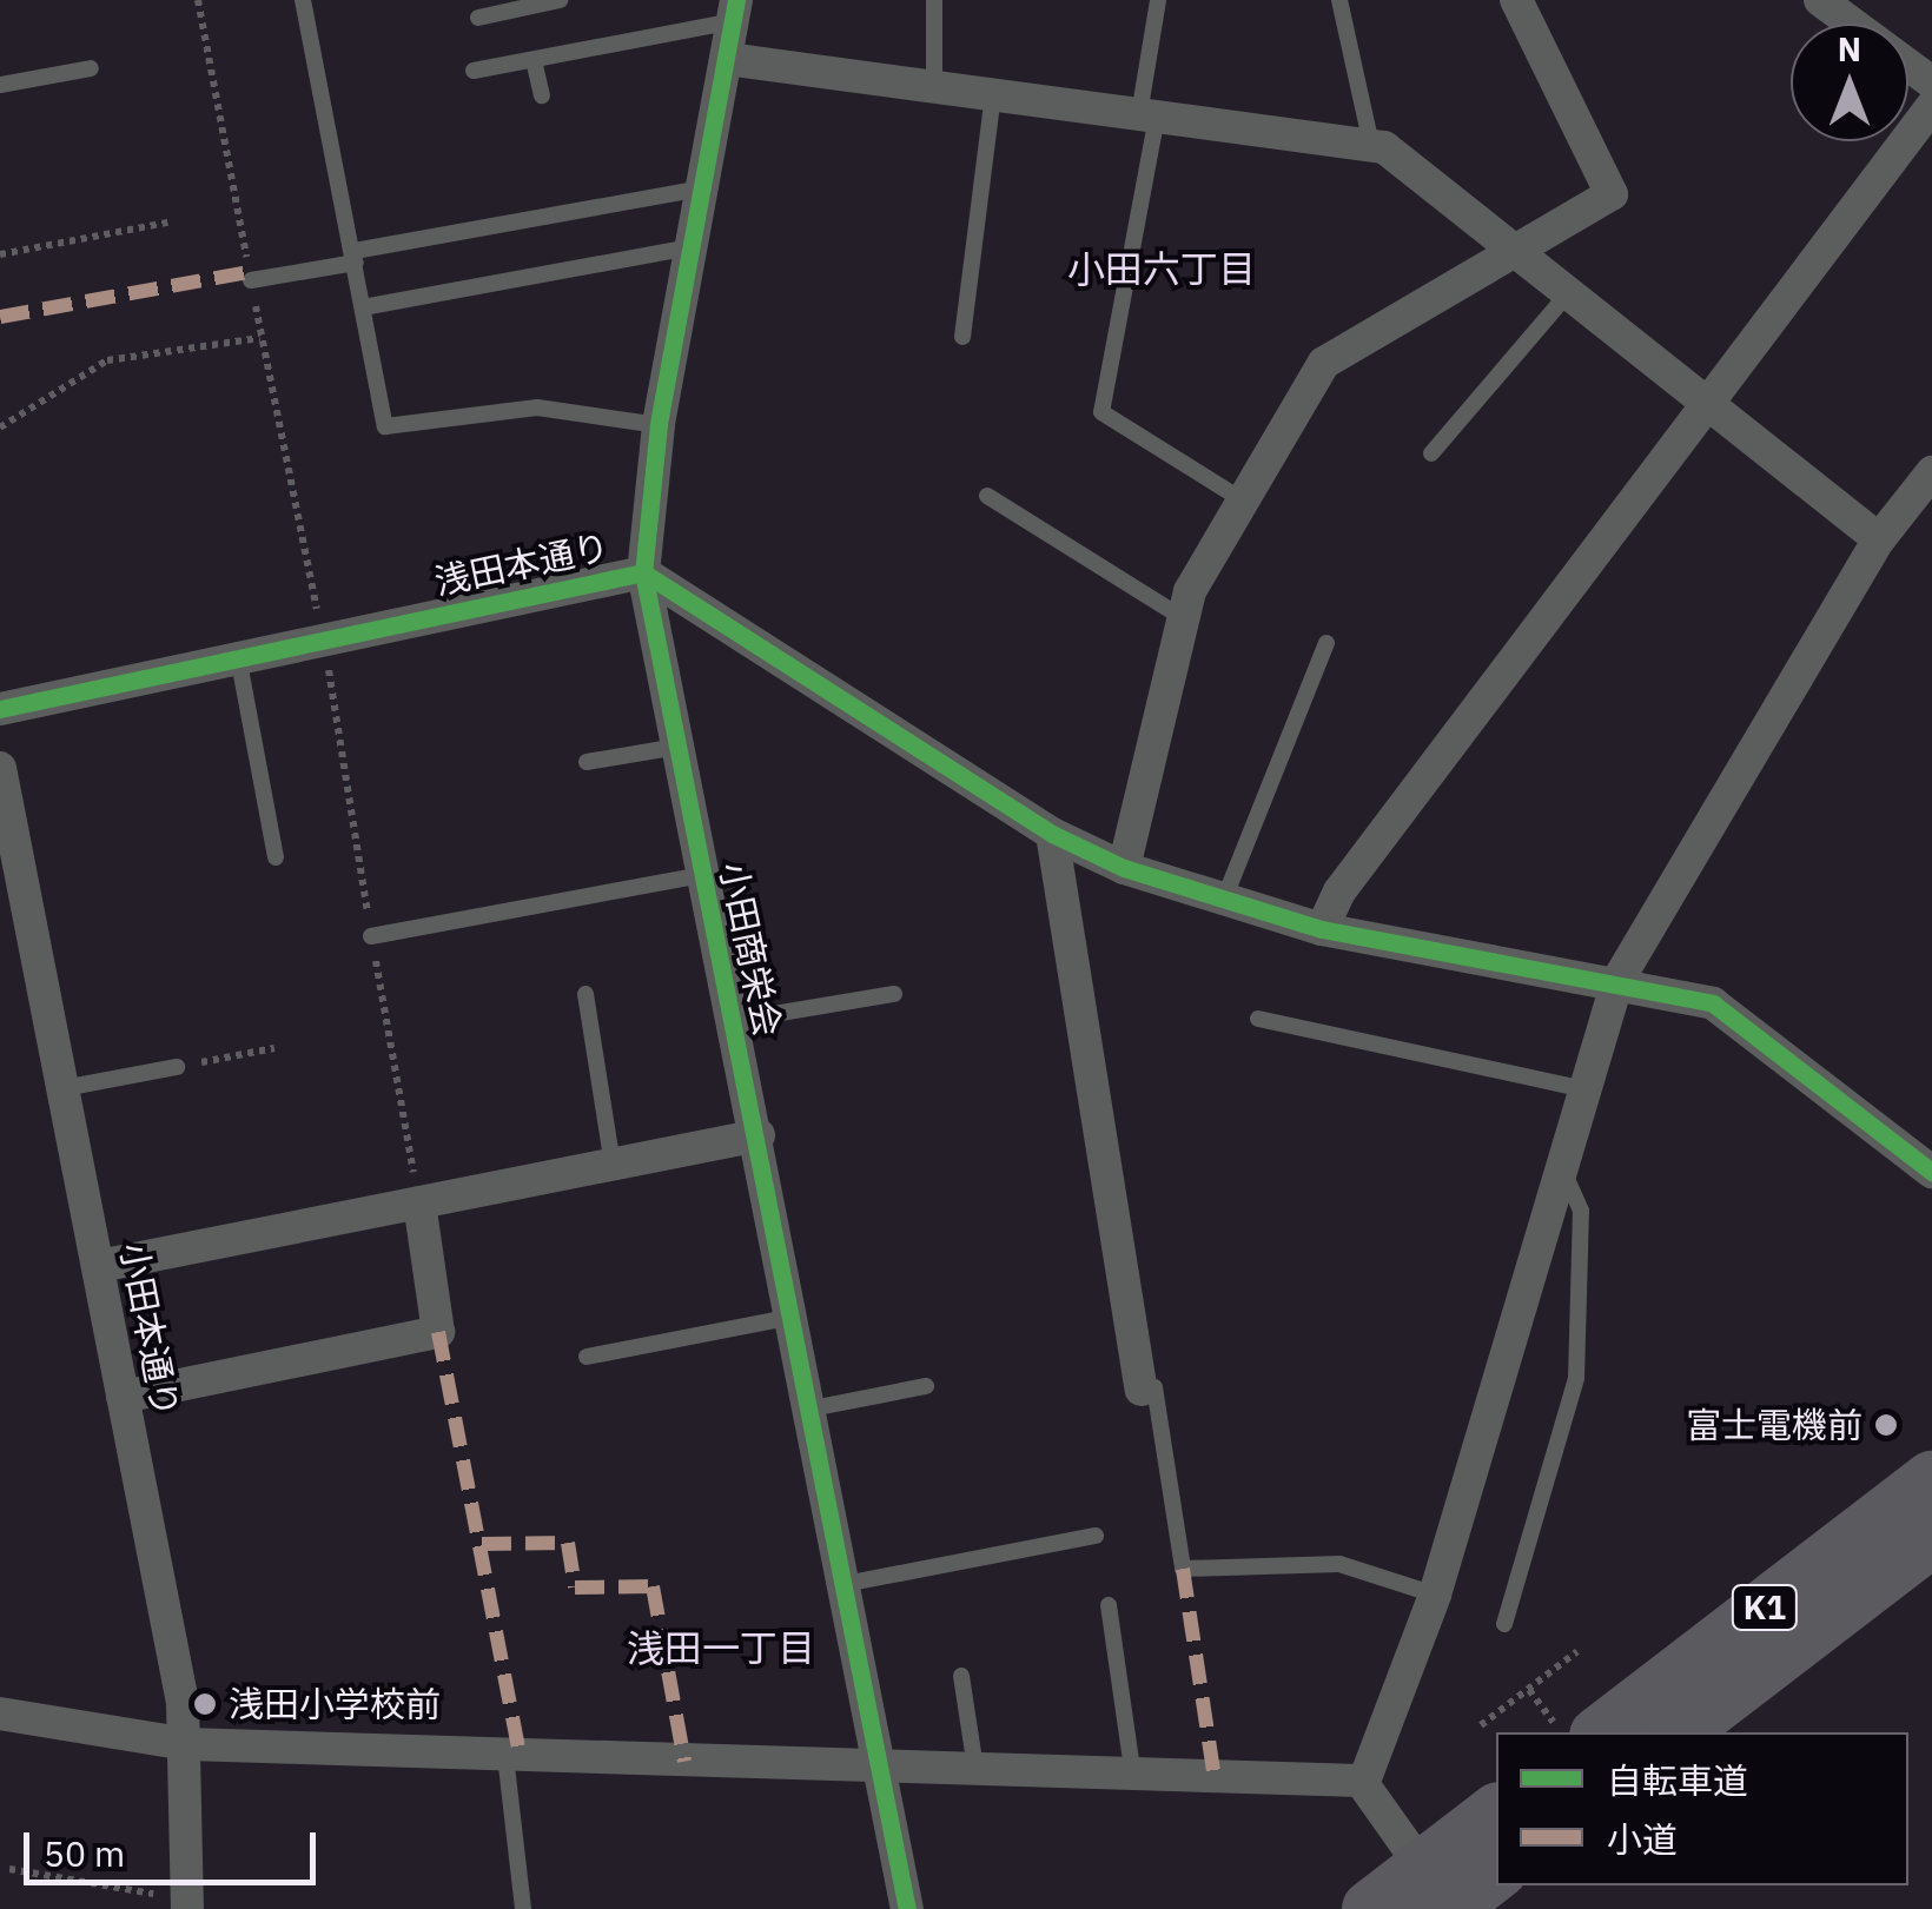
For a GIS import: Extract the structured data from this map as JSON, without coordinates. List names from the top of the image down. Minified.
{"streets":{"highway":["K1"],"street":["浅田本通り","小田商栄会","小田本通り"]},"crossings":[["浅田本通り","小田商栄会"]],"districts":["小田六丁目","浅田一丁目"],"places":["富士電機前","浅田小学校前"],"legend":["自転車道","小道"],"scale_bar":"50 m","north":"top"}
